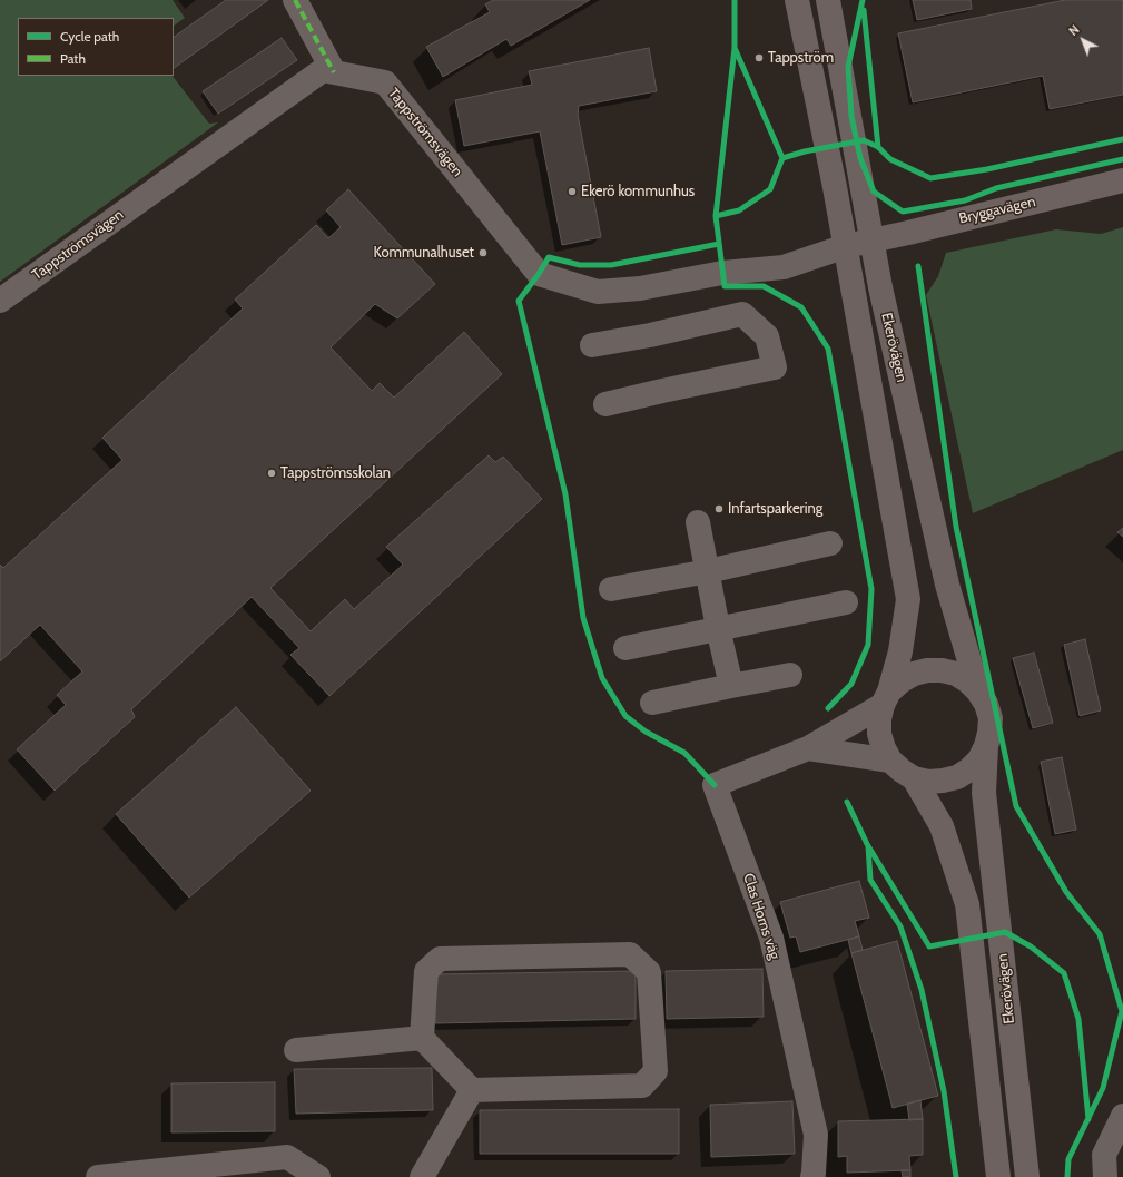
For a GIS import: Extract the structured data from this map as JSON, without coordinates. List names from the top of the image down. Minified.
{"streets":{"main road":["Bryggavägen","Ekerövägen"],"street":["Tappströmsvägen","Clas Horns väg"]},"crossings":[["Tappströmsvägen","Bryggavägen"],["Tappströmsvägen","Ekerövägen"],["Bryggavägen","Ekerövägen"],["Ekerövägen","Clas Horns väg"]],"places":["Tappström","Ekerö kommunhus","Kommunalhuset","Tappströmsskolan","Infartsparkering"],"legend":["Cycle path","Path"],"north":"top left"}
